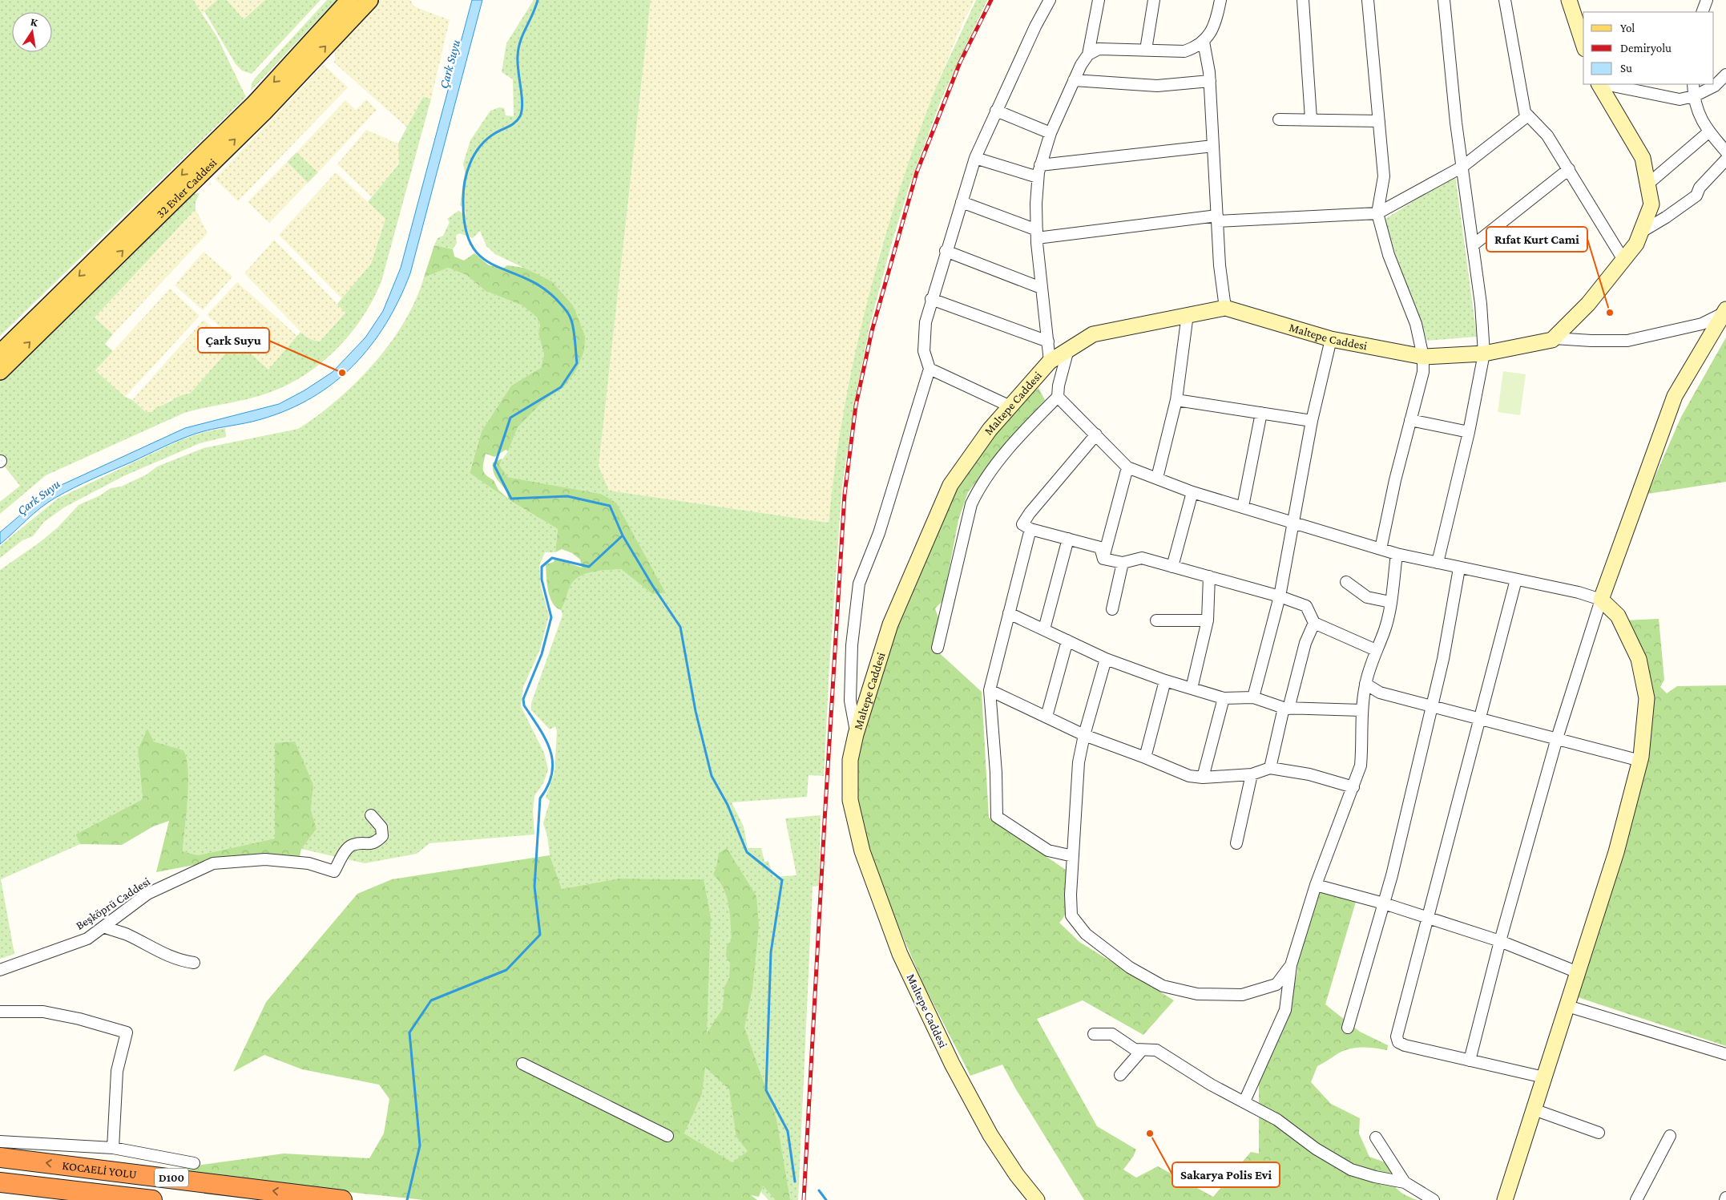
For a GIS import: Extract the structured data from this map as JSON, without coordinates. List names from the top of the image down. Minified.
{"streets":{"highway":["KOCAELİ YOLU","D100"],"main road":["32 Evler Caddesi"],"street":["Maltepe Caddesi","Beşköprü Caddesi"]},"water":["Çark Suyu"],"places":["Rıfat Kurt Cami","Çark Suyu","Sakarya Polis Evi"],"legend":["Yol","Demiryolu","Su"],"north":"top"}
